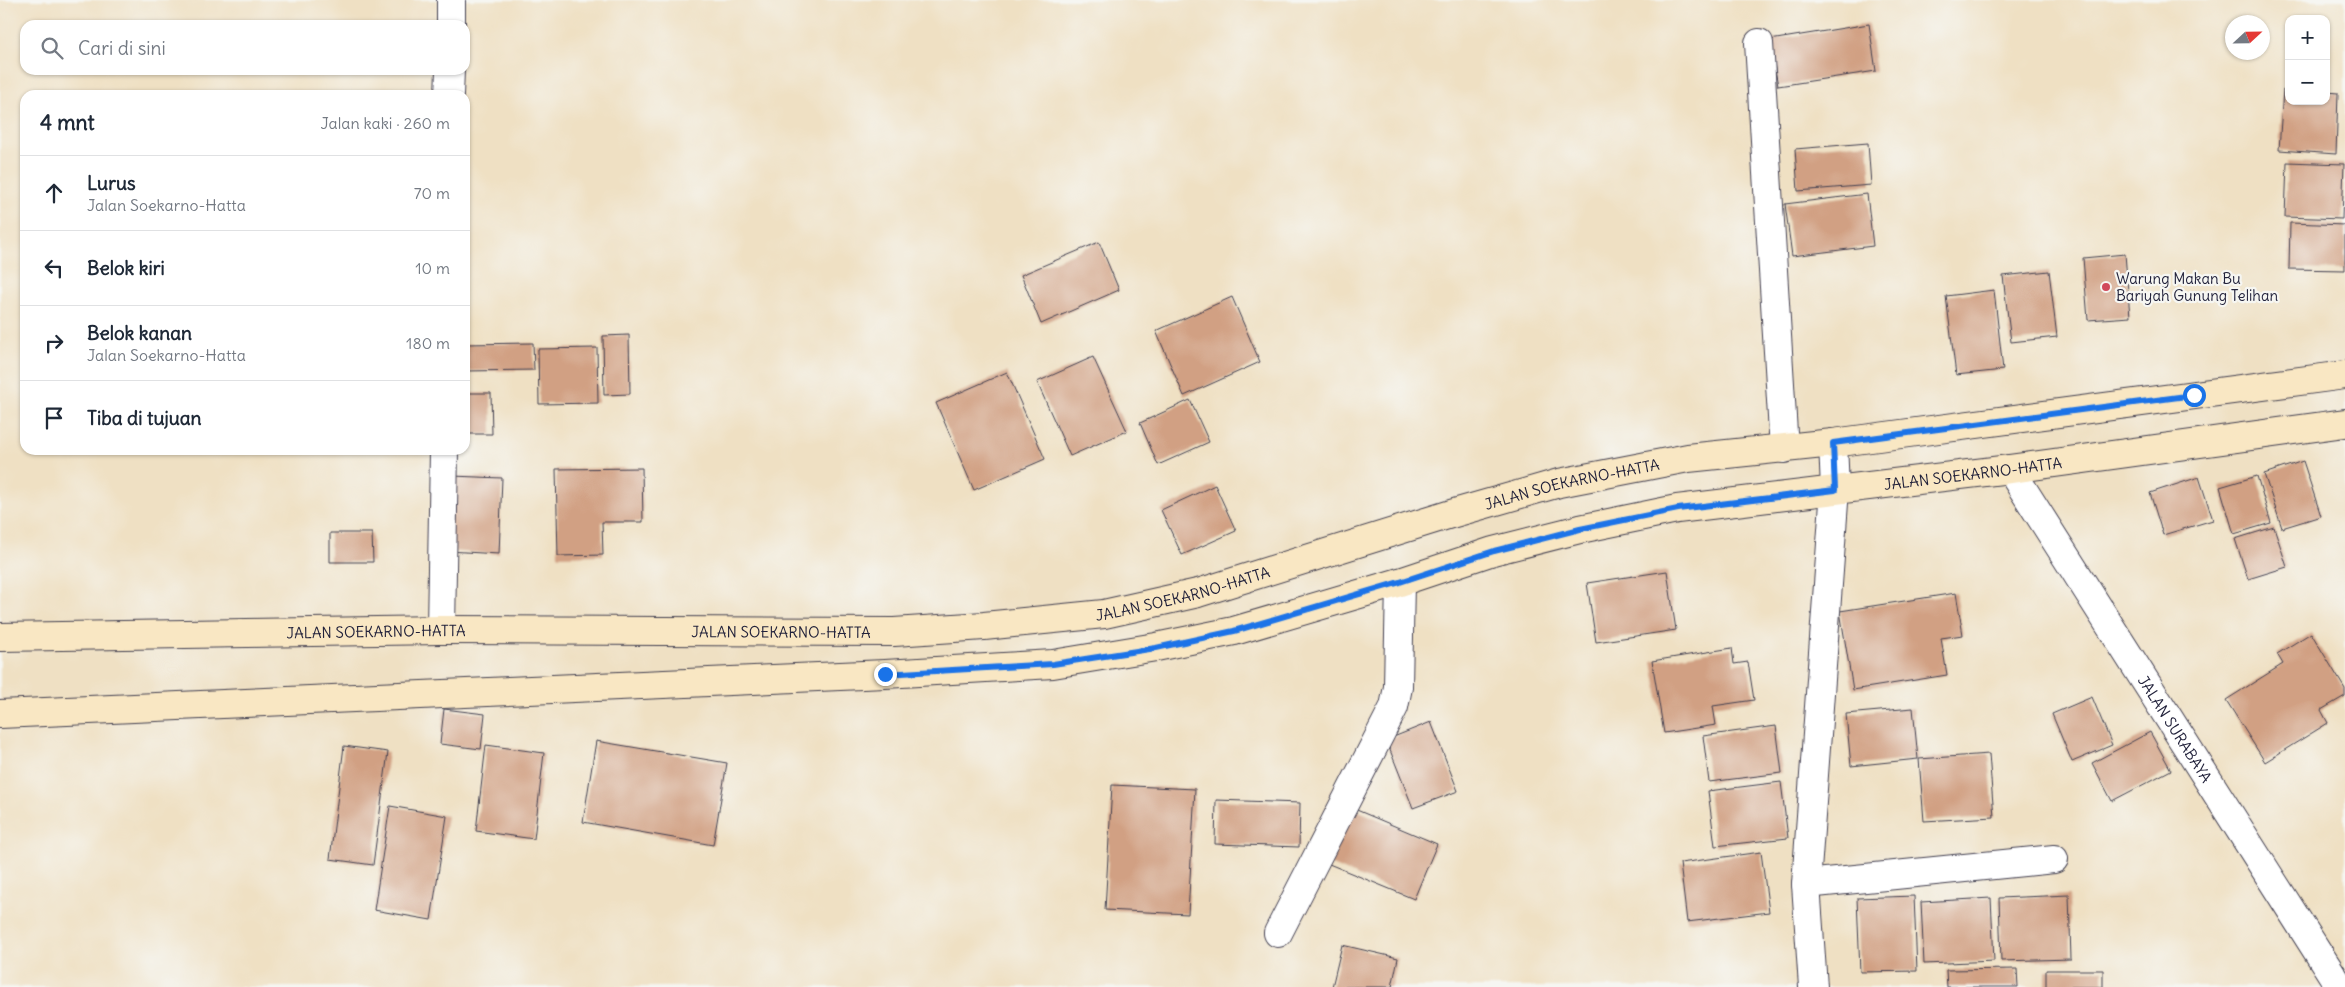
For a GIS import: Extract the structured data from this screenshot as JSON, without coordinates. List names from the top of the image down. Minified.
{"streets":{"main road":["JALAN SOEKARNO-HATTA"],"street":["JALAN SURABAYA"]},"crossings":[["JALAN SOEKARNO-HATTA","JALAN SURABAYA"]],"places":["Warung Makan Bu Bariyah Gunung Telihan"],"north":"right","page":{"map_buttons":["+","−"],"search":"Cari di sini","heading":["4 mnt","Jalan kaki · 260 m"],"list":[["Lurus","Jalan Soekarno-Hatta","70 m"],["Belok kiri","10 m"],["Belok kanan","Jalan Soekarno-Hatta","180 m"],"Tiba di tujuan"]}}
